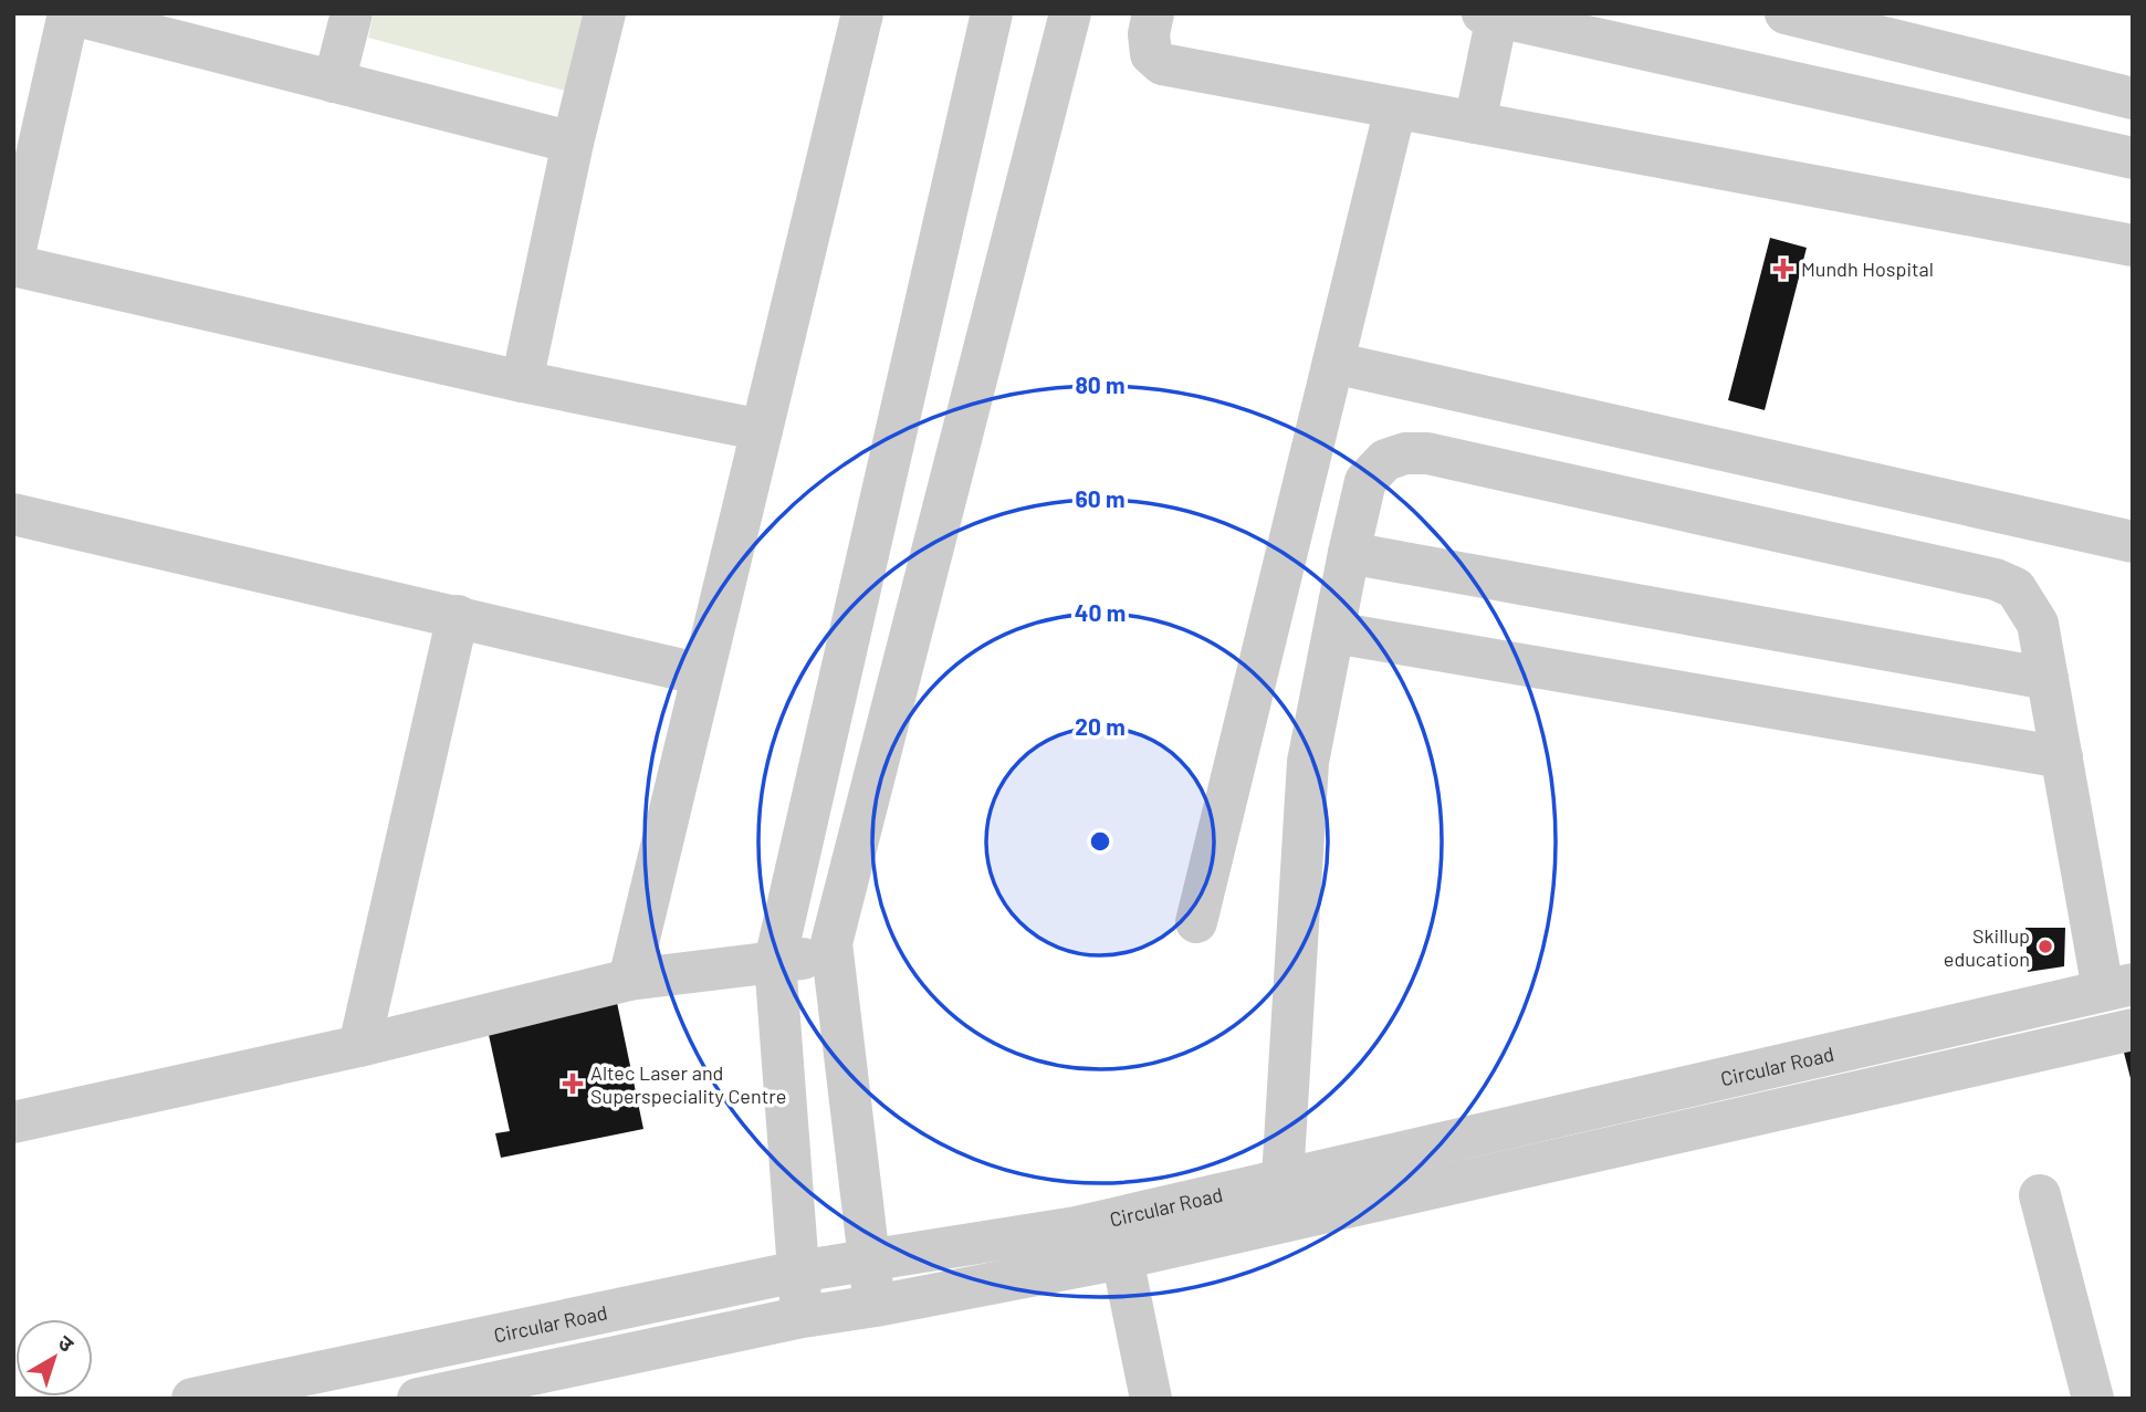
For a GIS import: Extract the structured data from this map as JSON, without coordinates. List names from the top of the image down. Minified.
{"streets":{"street":["Circular Road"]},"places":{"health":["Mundh Hospital","Altec Laser and Superspeciality Centre"],"other":["Skillup education"]},"north":"top right","rings":["80 m","60 m","40 m","20 m"]}
